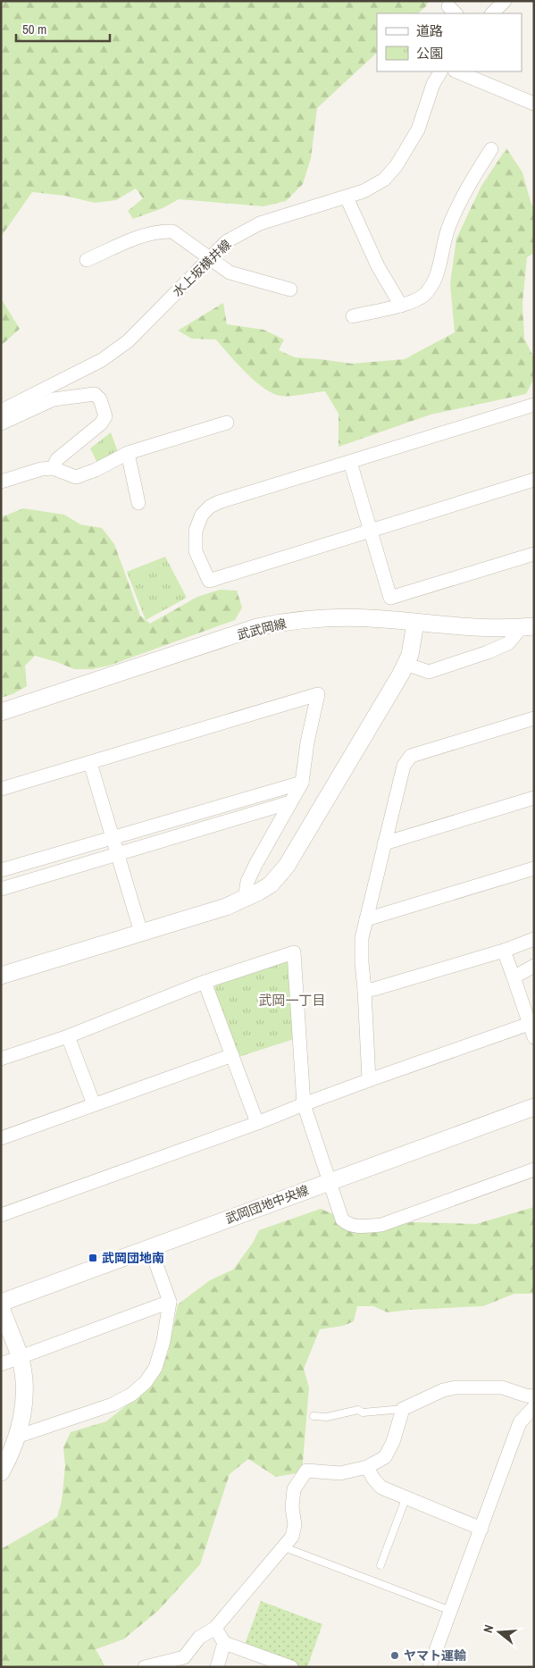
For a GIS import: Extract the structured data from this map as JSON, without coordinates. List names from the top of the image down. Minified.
{"streets":{"street":["水上坂横井線","武武岡線","武岡団地中央線"]},"districts":["武岡一丁目"],"places":{"transit":["武岡団地南"],"other":["ヤマト運輸"]},"legend":["道路","公園"],"scale_bar":"50 m","north":"left"}
